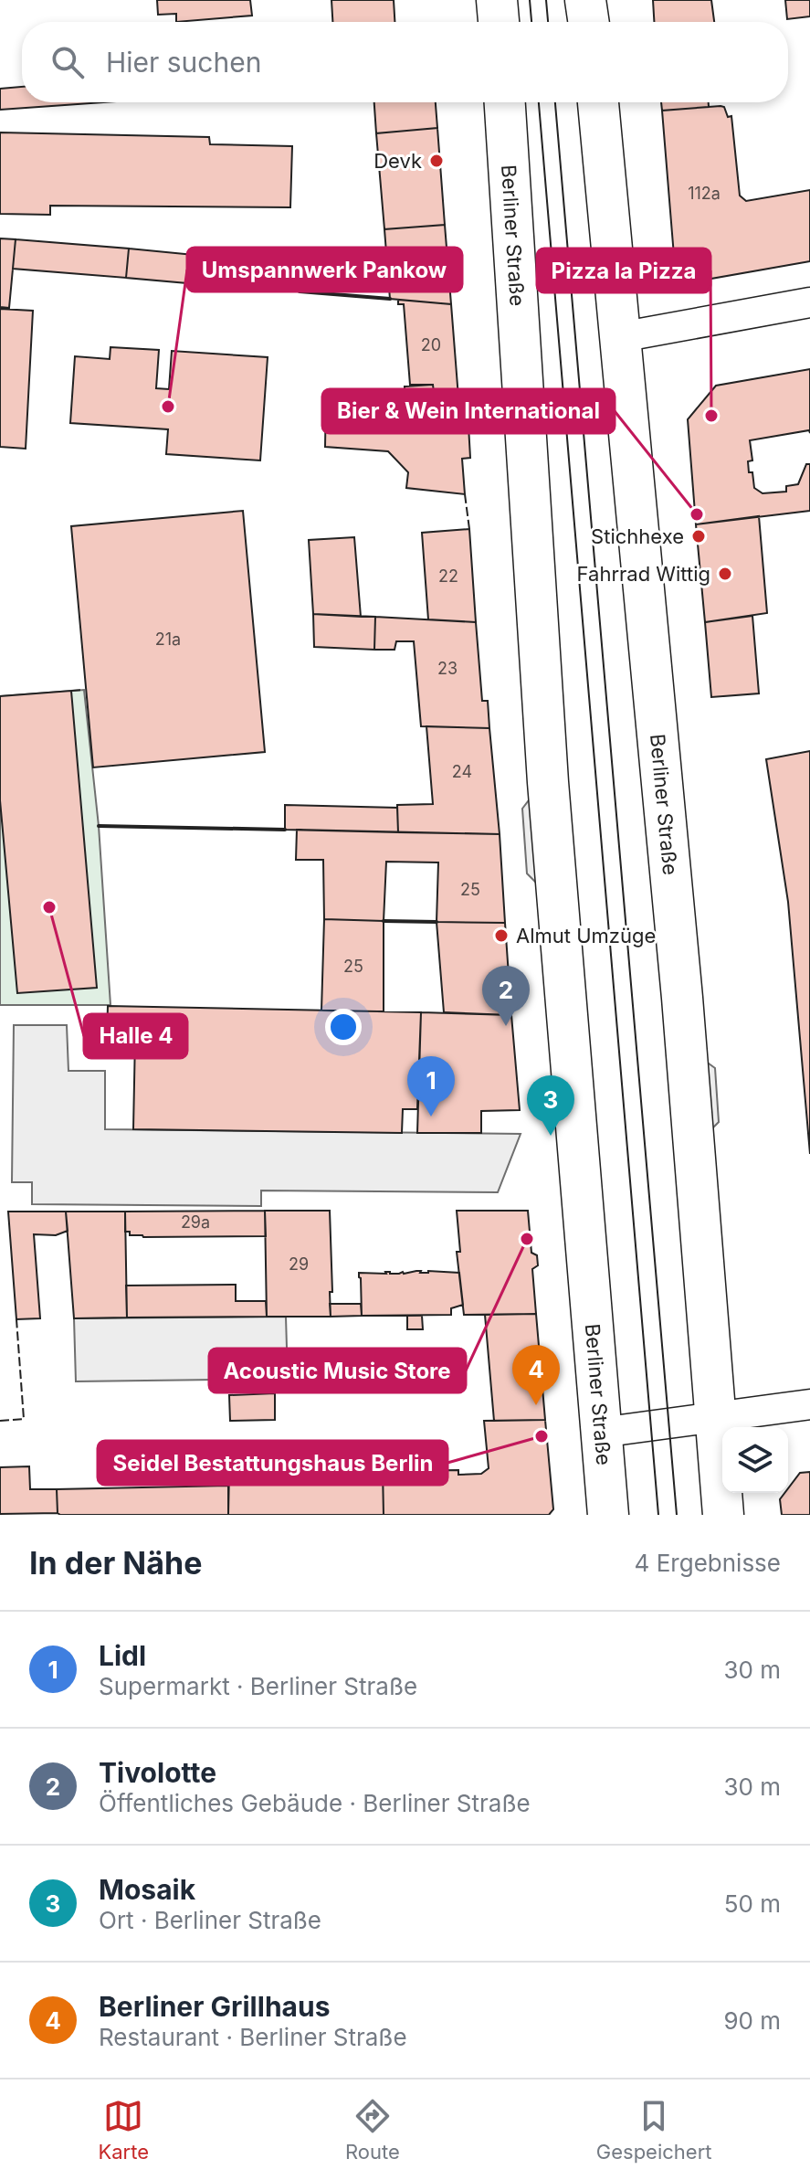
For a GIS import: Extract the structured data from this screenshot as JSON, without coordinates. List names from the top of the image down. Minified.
{"streets":{"main road":["Berliner Straße"]},"places":["Devk","Umspannwerk Pankow","Pizza la Pizza","Bier & Wein International","Stichhexe","Fahrrad Wittig","Halle 4","Almut Umzüge","Acoustic Music Store","Seidel Bestattungshaus Berlin"],"house_numbers":["112a","20","22","21a","23","24","25","25","29a","29"],"page":{"search":"Hier suchen","pins":["2","1","3","4"],"heading":["In der Nähe","4 Ergebnisse"],"list":[{"mark":"1","name":"Lidl","note":"Supermarkt · Berliner Straße","value":"30 m"},{"mark":"2","name":"Tivolotte","note":"Öffentliches Gebäude · Berliner Straße","value":"30 m"},{"mark":"3","name":"Mosaik","note":"Ort · Berliner Straße","value":"50 m"},{"mark":"4","name":"Berliner Grillhaus","note":"Restaurant · Berliner Straße","value":"90 m"}],"nav":["Karte","Route","Gespeichert"]}}
